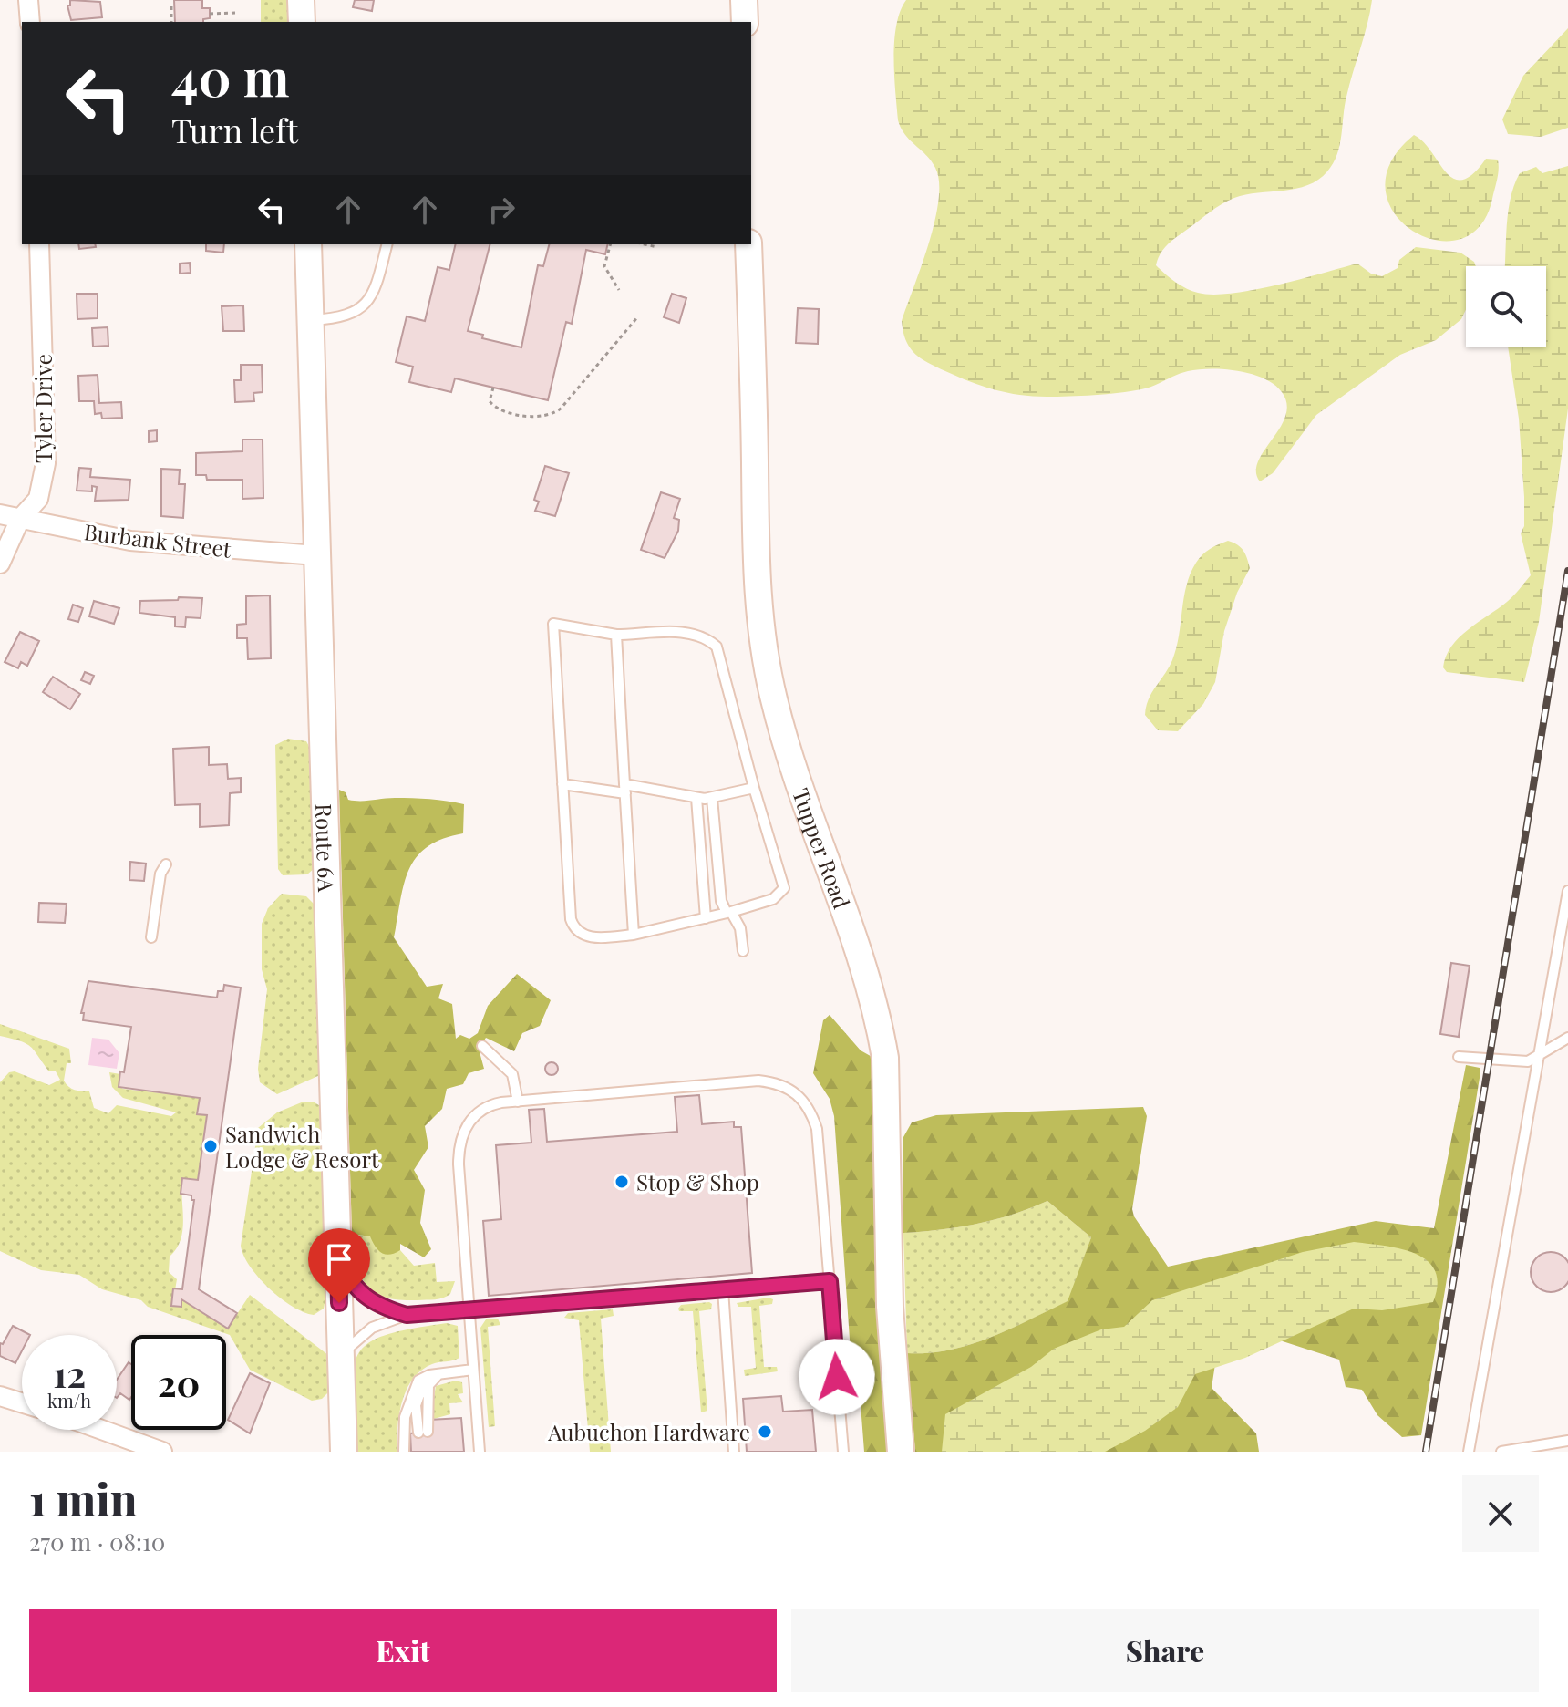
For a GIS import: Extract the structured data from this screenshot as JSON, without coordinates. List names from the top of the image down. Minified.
{"streets":{"main road":["Route 6A","Tupper Road"],"street":["Tyler Drive","Burbank Street"]},"crossings":[["Tyler Drive","Burbank Street"],["Burbank Street","Route 6A"]],"places":["Sandwich Lodge & Resort","Stop & Shop","Aubuchon Hardware"],"page":{"turn":["40 m","Turn left"],"speed":"12 km/h","limit":"20","heading":["1 min","270 m · 08:10"],"buttons":["Exit","Share"]}}
